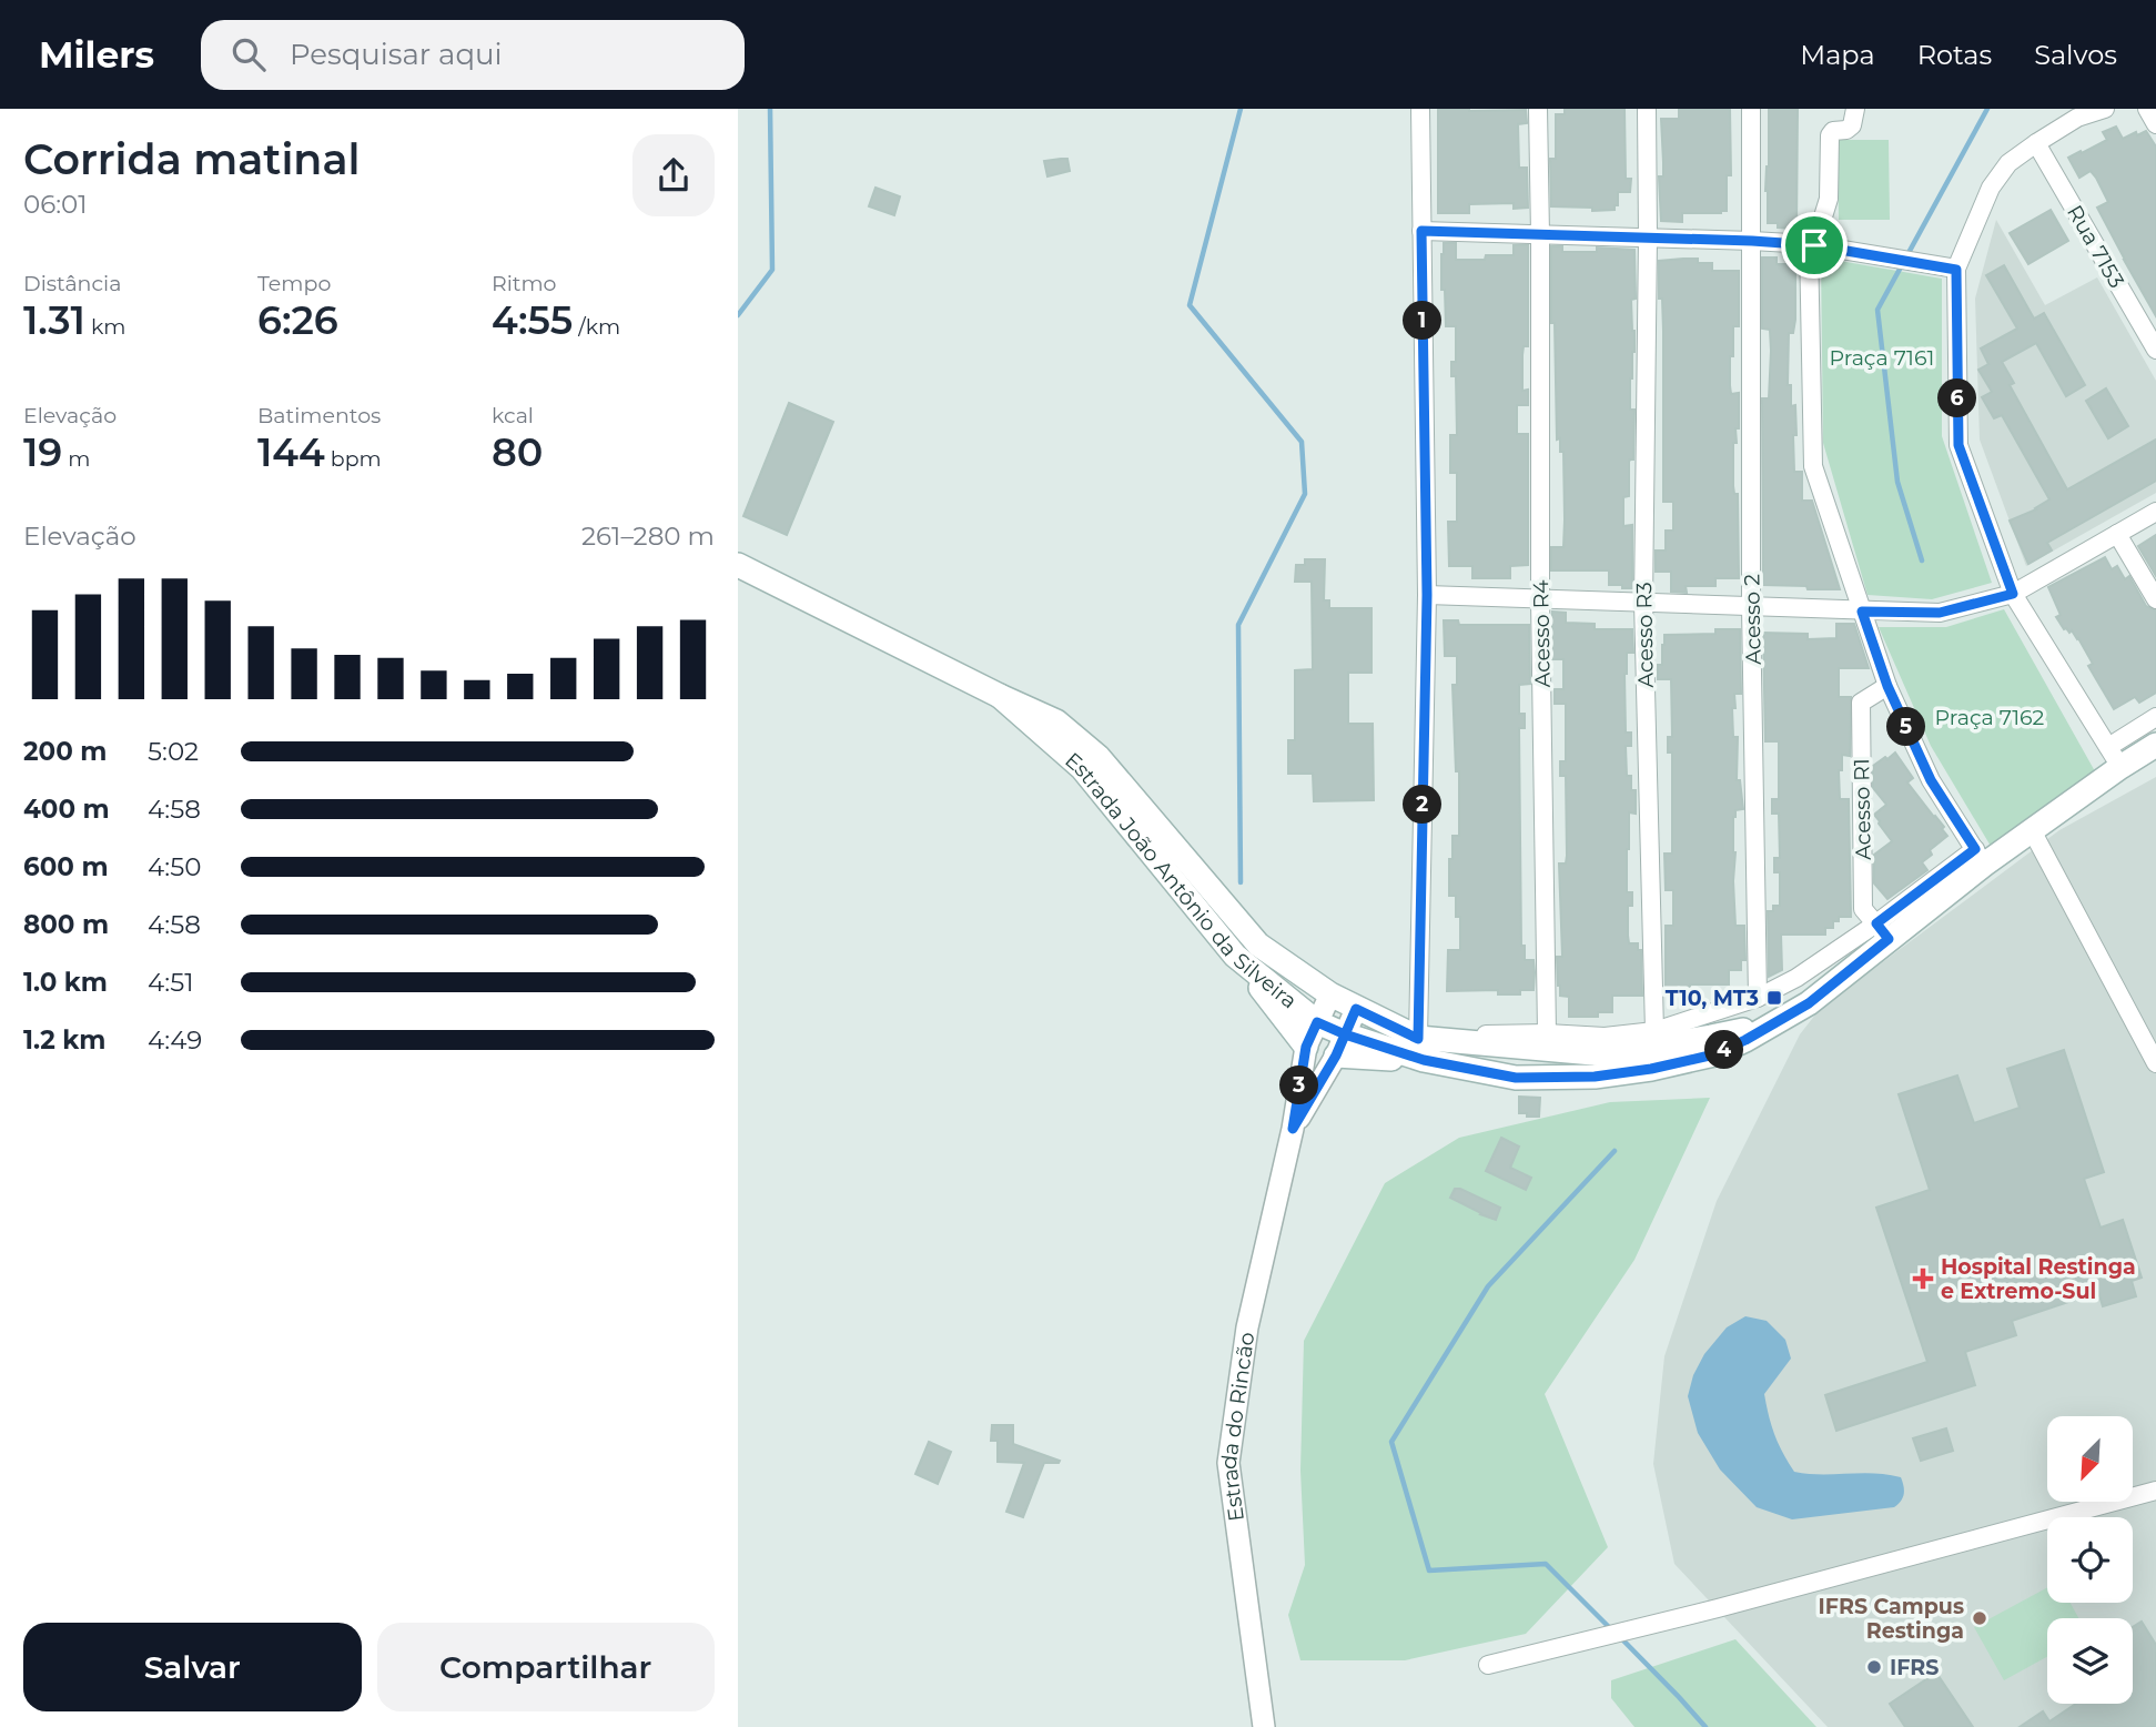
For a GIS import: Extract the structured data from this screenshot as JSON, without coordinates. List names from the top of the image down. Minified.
{"streets":{"main road":["Estrada João Antônio da Silveira"],"street":["Rua 7153","Acesso 2","Acesso R4","Acesso R3","Acesso R1","Estrada do Rincão"]},"crossings":[["Acesso 2","Estrada João Antônio da Silveira"],["Acesso R4","Estrada João Antônio da Silveira"],["Acesso R3","Estrada João Antônio da Silveira"],["Acesso R1","Estrada João Antônio da Silveira"],["Estrada João Antônio da Silveira","Estrada do Rincão"]],"parks":["Praça 7161","Praça 7162"],"places":{"transit":["T10, MT3"],"health":["Hospital Restinga e Extremo-Sul"],"other":["IFRS Campus Restinga","IFRS"]},"north":"bottom left","page":{"header":"Milers","search":"Pesquisar aqui","nav":["Mapa","Rotas","Salvos"],"heading":["Corrida matinal","06:01"],"stats":[["Distância","1.31 km"],["Tempo","6:26"],["Ritmo","4:55 /km"],["Elevação","19 m"],["Batimentos","144 bpm"],["kcal","80"]],"pins":["1","6","5","2","4","3"],"chart":["Elevação","261–280 m"],"list":[{"name":"200 m","note":"5:02"},{"name":"400 m","note":"4:58"},{"name":"600 m","note":"4:50"},{"name":"800 m","note":"4:58"},{"name":"1.0 km","note":"4:51"},{"name":"1.2 km","note":"4:49"}],"buttons":["Salvar","Compartilhar"]}}
